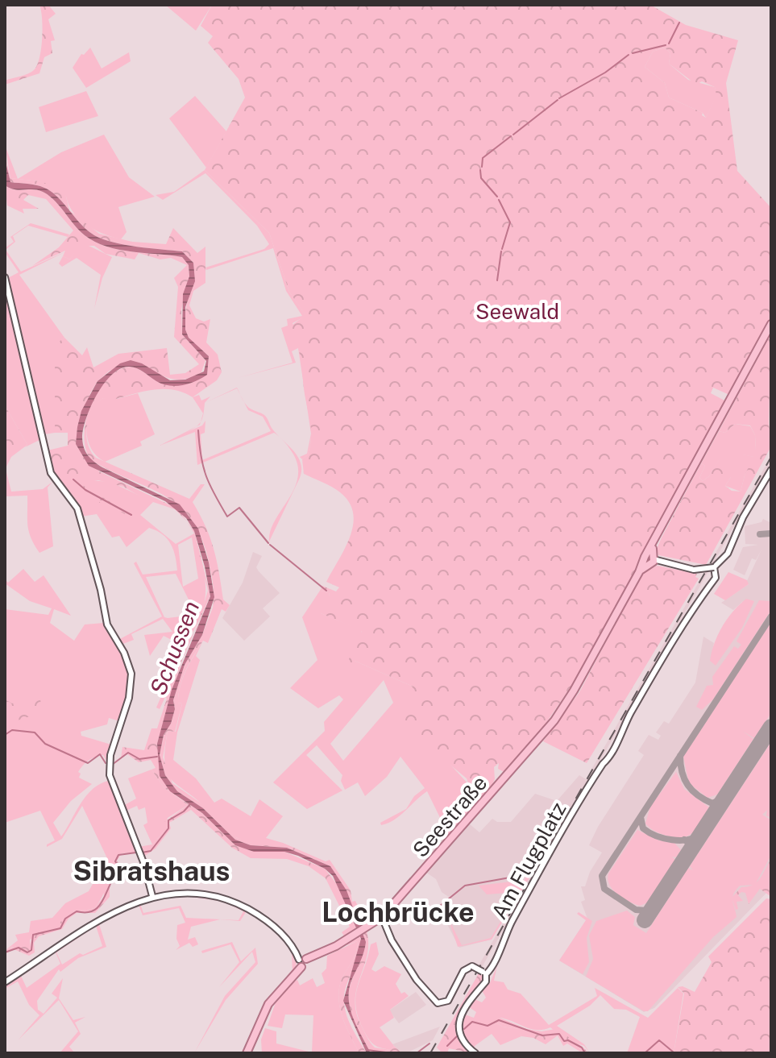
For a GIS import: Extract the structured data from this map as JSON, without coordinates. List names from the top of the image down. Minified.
{"streets":{"main road":["Seestraße"],"street":["Am Flugplatz"]},"districts":["Sibratshaus","Lochbrücke"],"water":["Schussen"],"parks":["Seewald"]}
